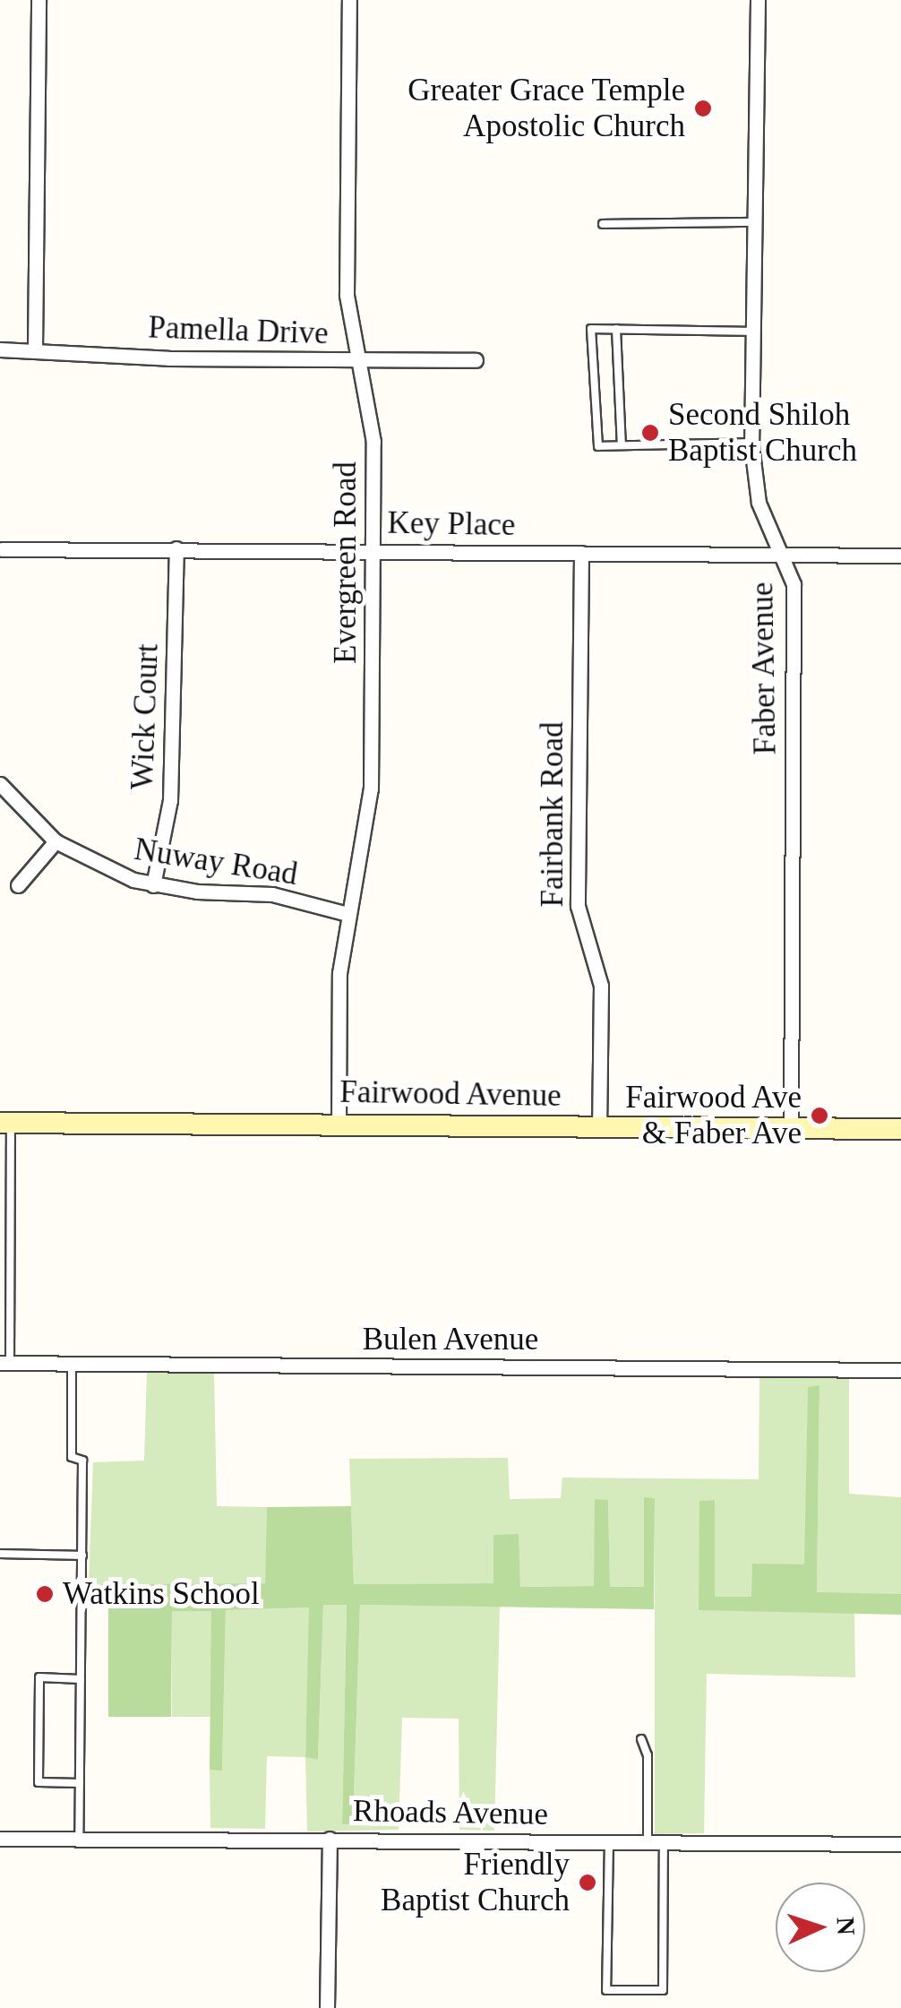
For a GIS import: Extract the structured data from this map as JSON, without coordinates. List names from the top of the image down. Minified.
{"streets":{"street":["Pamella Drive","Key Place","Evergreen Road","Faber Avenue","Wick Court","Fairbank Road","Nuway Road","Fairwood Avenue","Bulen Avenue","Rhoads Avenue"]},"crossings":[["Pamella Drive","Evergreen Road"],["Key Place","Evergreen Road"],["Key Place","Faber Avenue"],["Key Place","Wick Court"],["Key Place","Fairbank Road"],["Evergreen Road","Nuway Road"],["Evergreen Road","Fairwood Avenue"],["Faber Avenue","Fairwood Avenue"],["Wick Court","Nuway Road"],["Fairbank Road","Fairwood Avenue"]],"places":["Greater Grace Temple Apostolic Church","Second Shiloh Baptist Church","Fairwood Ave & Faber Ave","Watkins School","Friendly Baptist Church"],"north":"right"}
